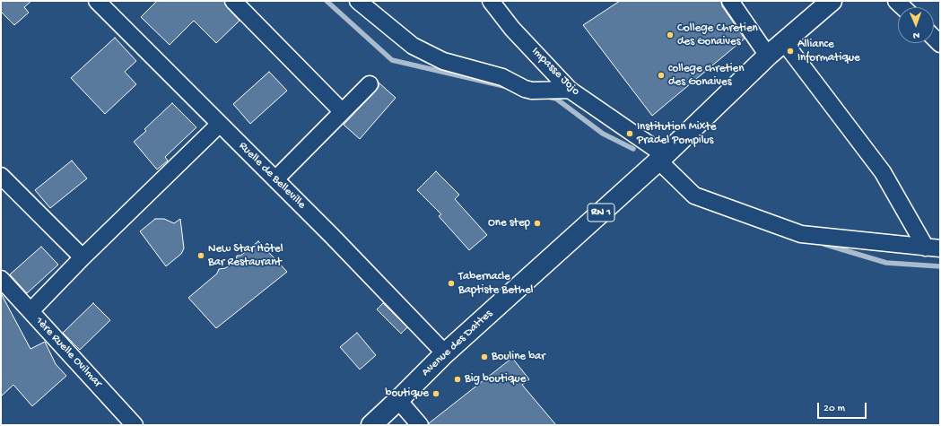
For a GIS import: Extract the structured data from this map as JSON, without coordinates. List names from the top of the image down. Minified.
{"streets":{"main road":["RN 1","Avenue des Dattes"],"street":["Impasse Jojo","Ruelle de Belleville","1ère Ruelle Ovilmar"]},"crossings":[["Impasse Jojo","Avenue des Dattes"],["Ruelle de Belleville","Avenue des Dattes"]],"places":["College Chretien des Gonaives","Alliance Informatique","college chretien des Gonaives","Institution Mixte Pradel Pompilus","One step","New Star Hôtel Bar Restaurant","Tabernacle Baptiste Bethel","Bouline bar","Big boutique","boutique"],"scale_bar":"20 m","north":"bottom"}
